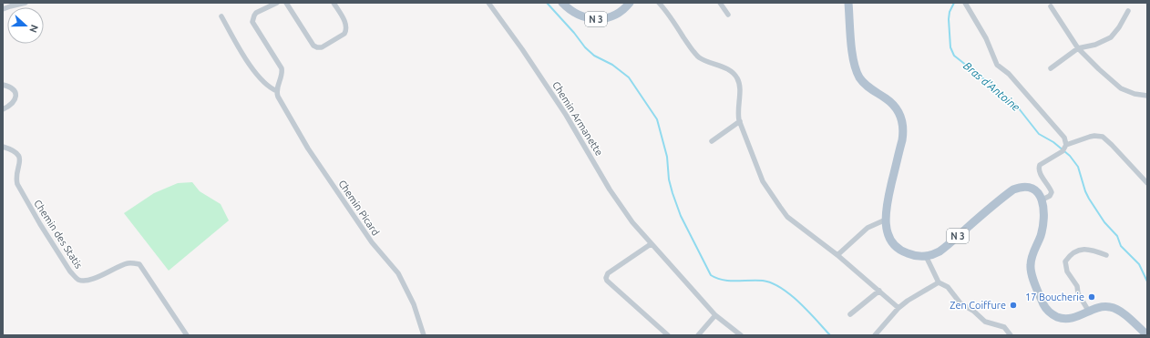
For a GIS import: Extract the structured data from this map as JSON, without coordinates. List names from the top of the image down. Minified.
{"streets":{"main road":["N 3"],"street":["Chemin Armanette","Chemin Picard","Chemin des Statis"]},"water":["Bras d'Antoine"],"places":["17 Boucherie","Zen Coiffure"],"north":"right"}
